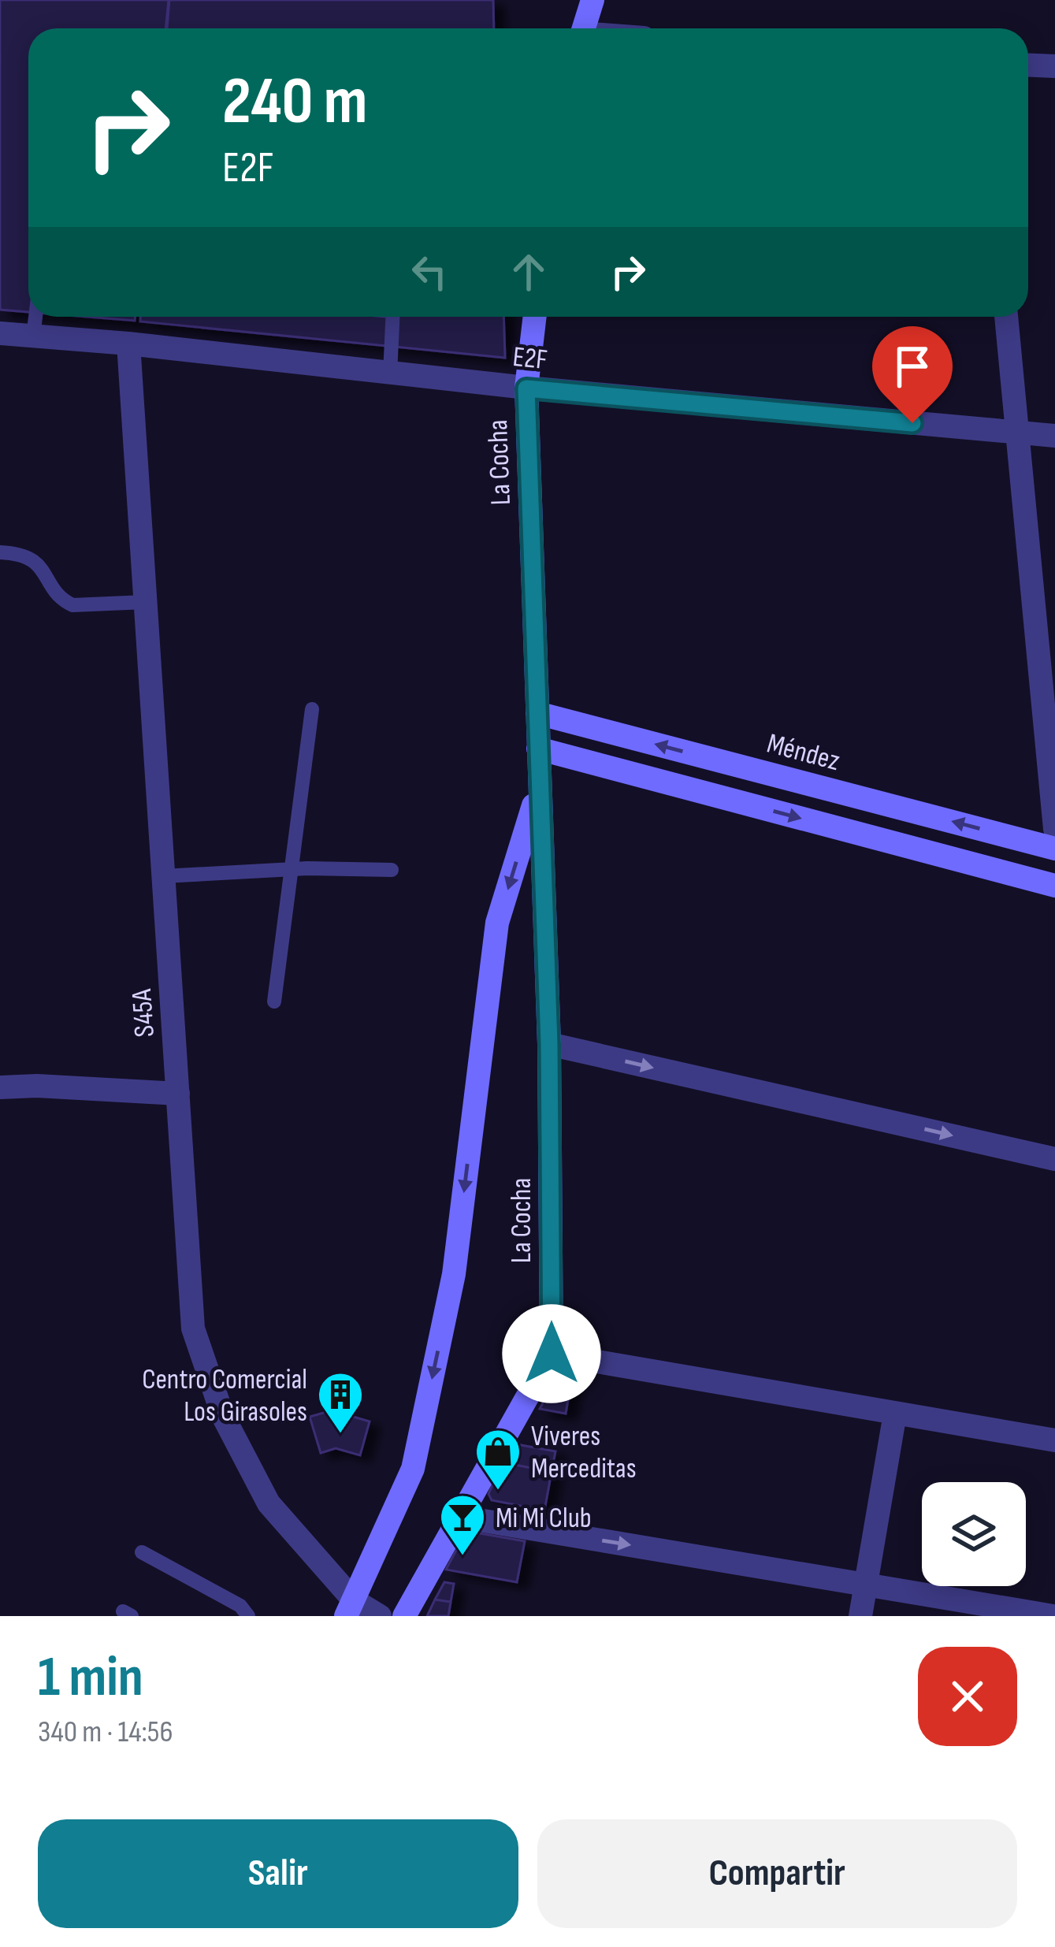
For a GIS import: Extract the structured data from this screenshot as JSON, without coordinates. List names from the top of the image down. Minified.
{"streets":{"street":["E2F","La Cocha","Méndez","S45A"]},"crossings":[["E2F","La Cocha"],["E2F","S45A"],["La Cocha","Méndez"],["La Cocha","S45A"]],"places":{"building":["Centro Comercial Los Girasoles"],"shop":["Viveres Merceditas"],"bar":["Mi Mi Club"]},"page":{"turn":["240 m","E2F"],"heading":["1 min","340 m · 14:56"],"buttons":["Salir","Compartir"]}}
